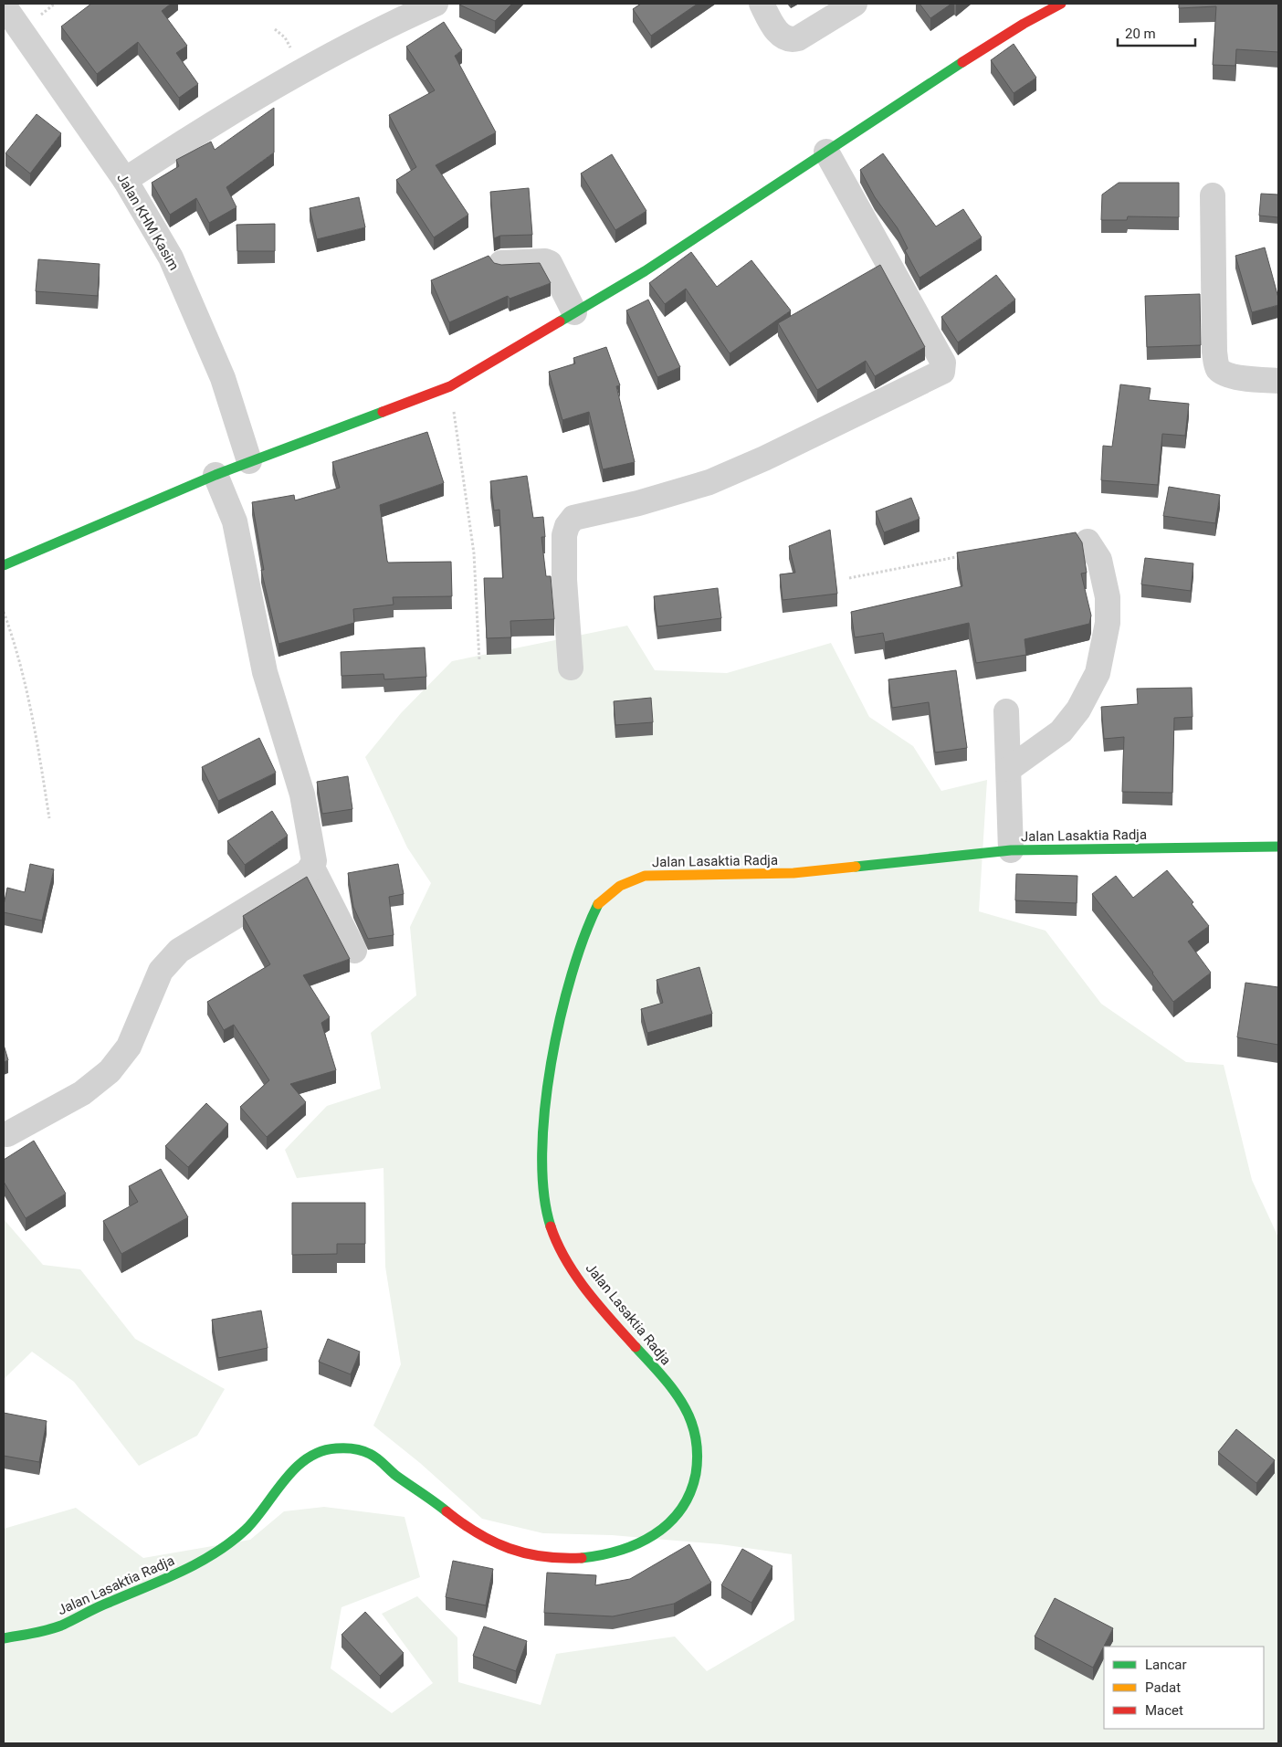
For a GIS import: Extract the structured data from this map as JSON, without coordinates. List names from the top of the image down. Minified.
{"streets":{"main road":["Jalan Lasaktia Radja"],"street":["Jalan KHM Kasim"]},"legend":["Lancar","Padat","Macet"],"scale_bar":"20 m"}
